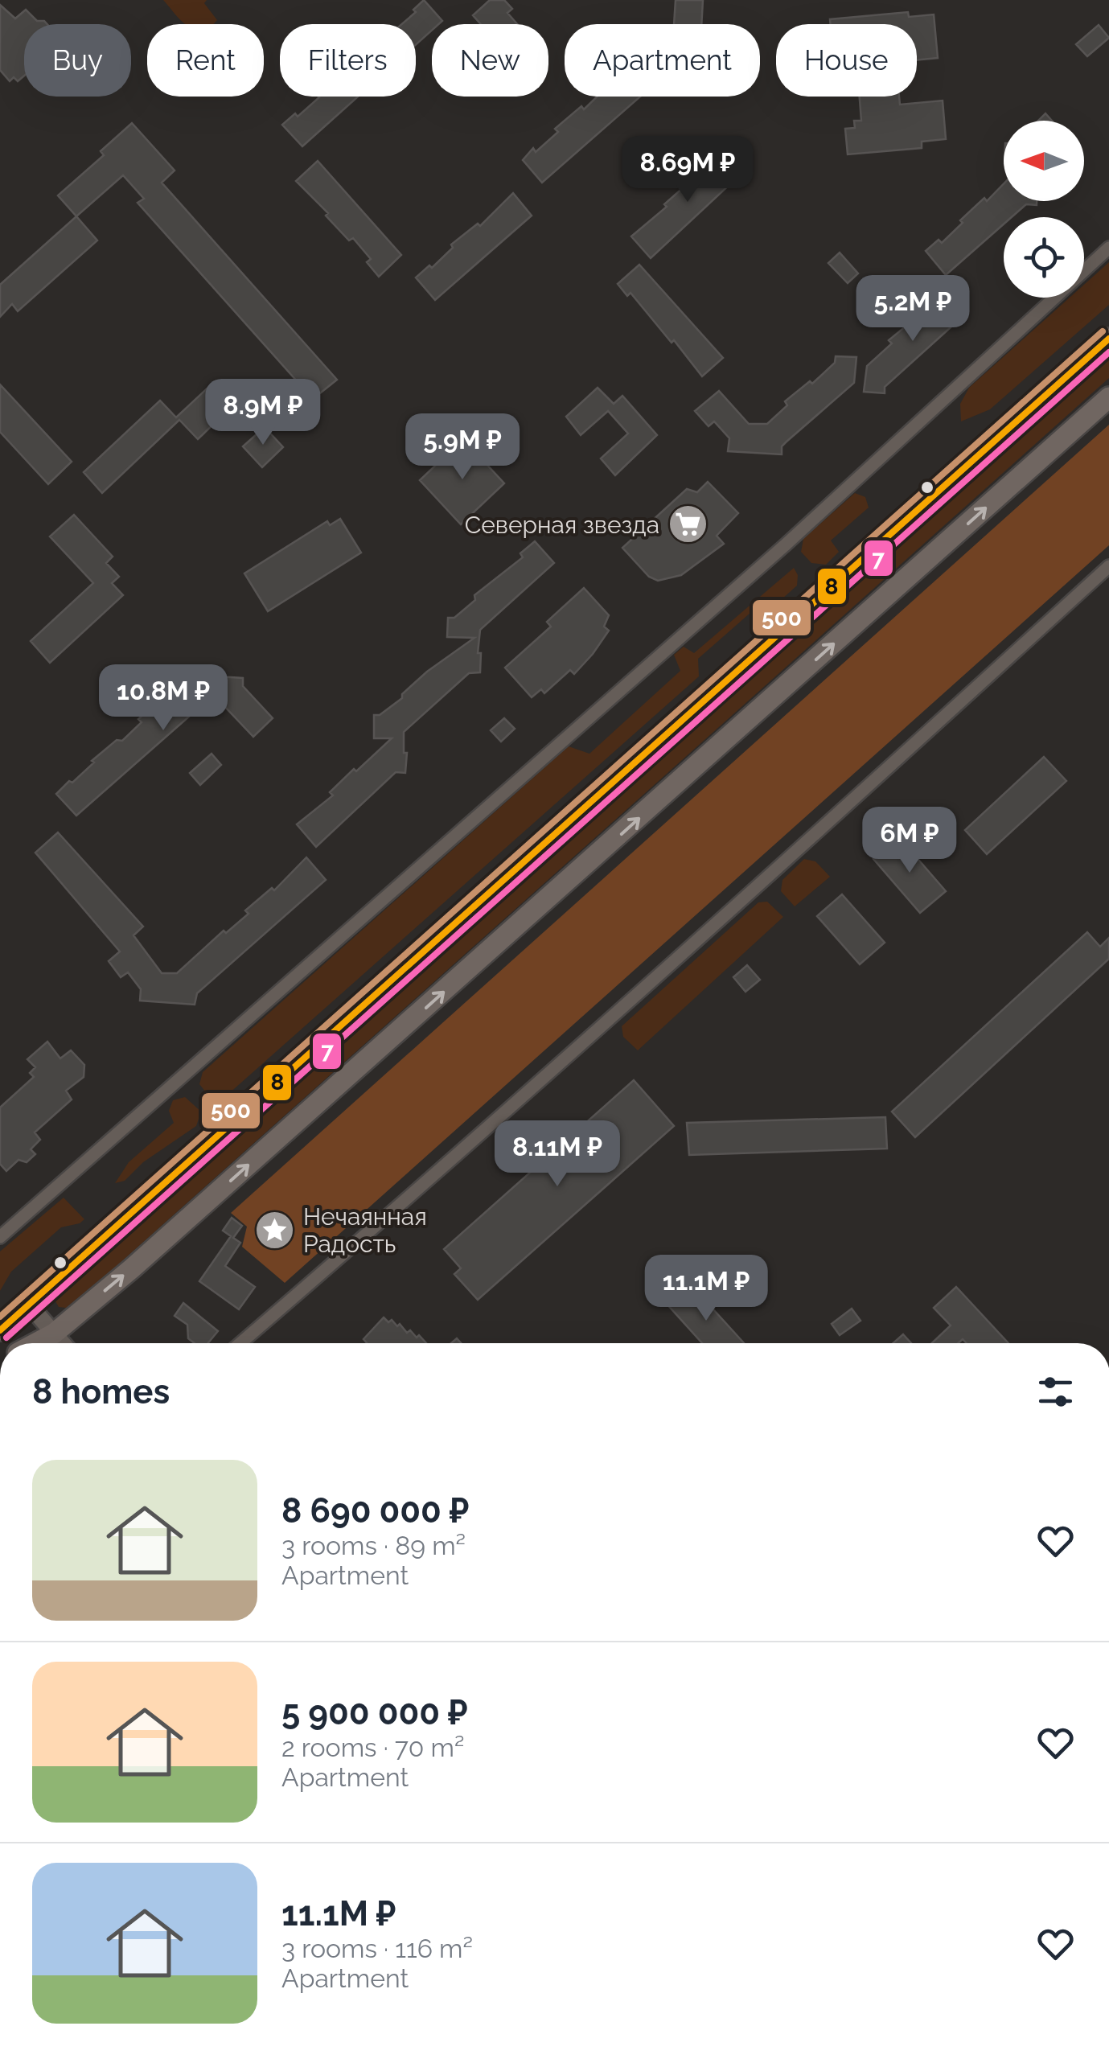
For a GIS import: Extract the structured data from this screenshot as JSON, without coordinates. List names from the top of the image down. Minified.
{"places":{"supermarket":["Северная звезда"],"place":["Нечаянная Радость"]},"lines":["transit line 500","transit line 8","transit line 7"],"north":"left","page":{"chip":["Buy","Rent","Filters","New","Apartment","House"],"price":["8.69M ₽","5.2M ₽","8.9M ₽","5.9M ₽","10.8M ₽","6M ₽","8.11M ₽","11.1M ₽"],"heading":"8 homes","list":[{"name":"8 690 000 ₽","note":"3 rooms · 89 m² · Apartment"},{"name":"5 900 000 ₽","note":"2 rooms · 70 m² · Apartment"},{"name":"11.1M ₽","note":"3 rooms · 116 m² · Apartment"}]}}
